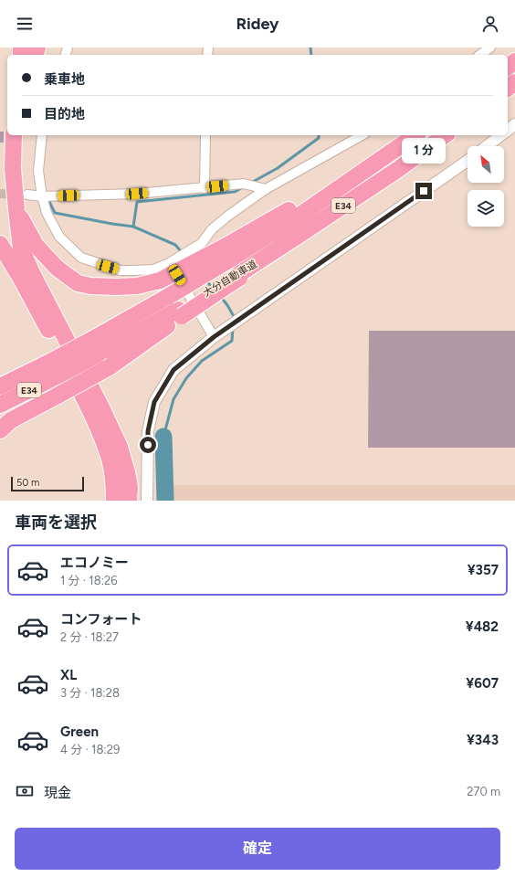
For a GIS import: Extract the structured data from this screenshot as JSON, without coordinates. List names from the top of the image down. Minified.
{"streets":{"highway":["E34","大分自動車道"]},"scale_bar":"50 m","north":"top left","page":{"header":"Ridey","banner":["乗車地","目的地"],"bubble":"1 分","scale":"50 m","heading":"車両を選択","list":[{"name":"エコノミー","note":"1 分 · 18:26","value":"¥357"},{"name":"コンフォート","note":"2 分 · 18:27","value":"¥482"},{"name":"XL","note":"3 分 · 18:28","value":"¥607"},{"name":"Green","note":"4 分 · 18:29","value":"¥343"}],"pay":["現金","270 m"],"buttons":"確定"}}
